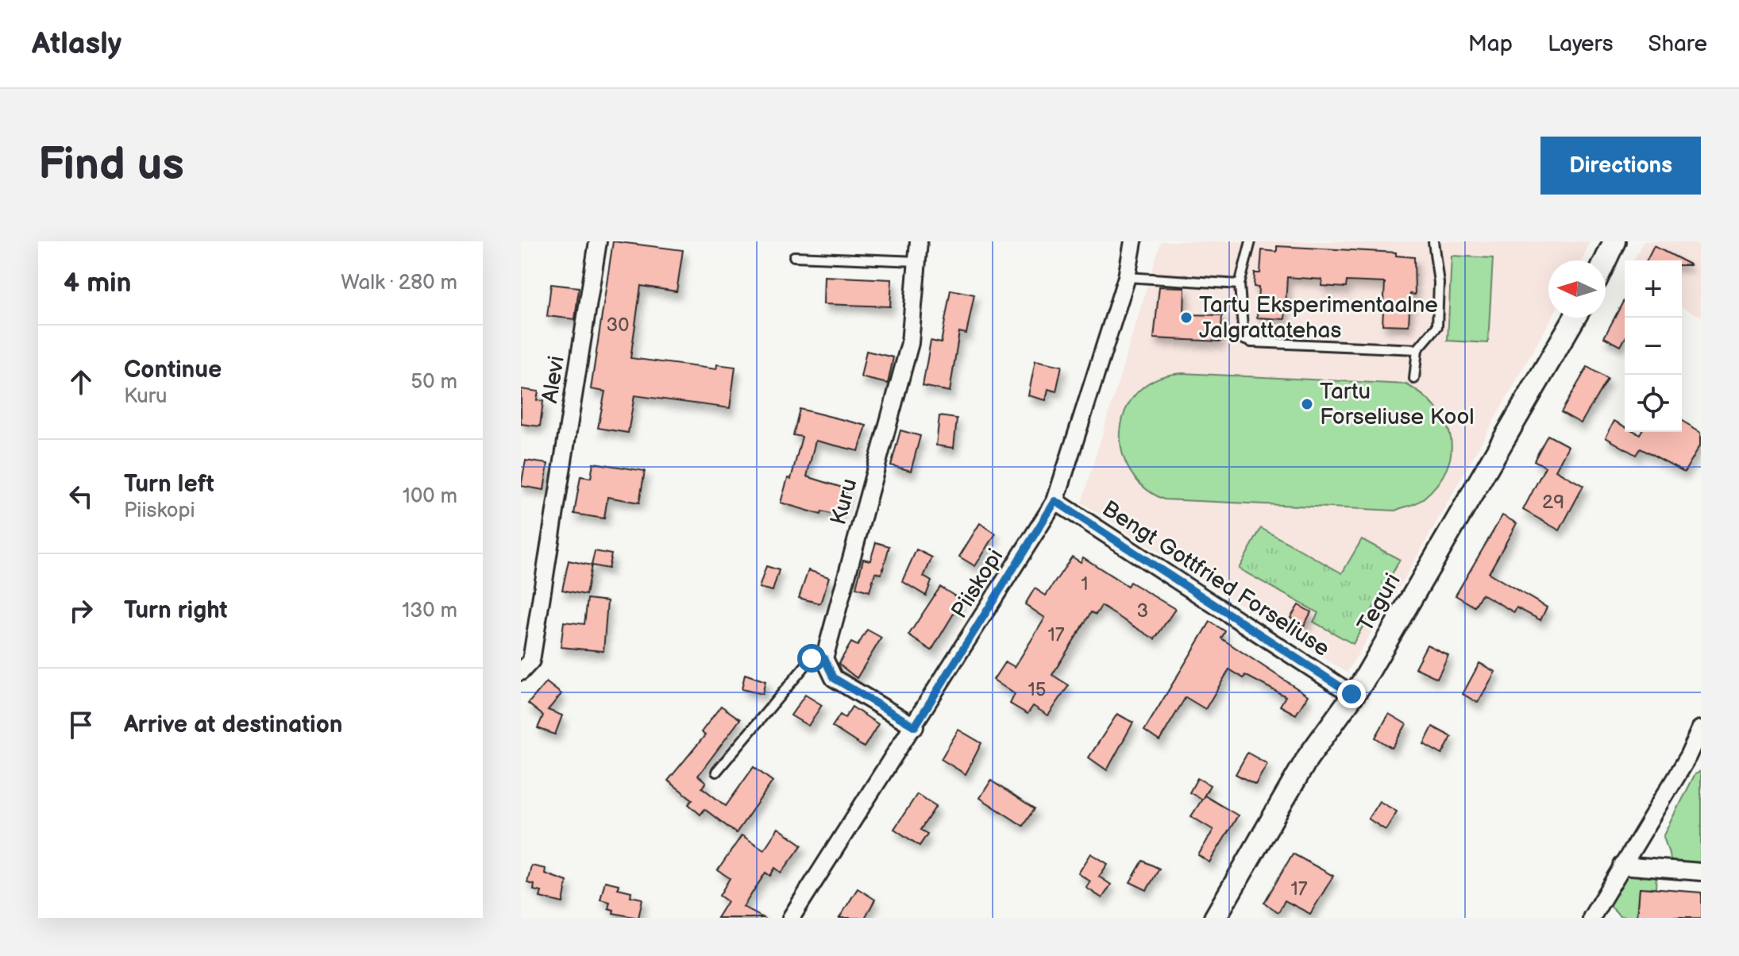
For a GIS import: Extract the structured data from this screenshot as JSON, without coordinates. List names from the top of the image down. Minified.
{"streets":{"street":["Alevi","Kuru","Bengt Gottfried Forseliuse","Piiskopi","Teguri"]},"crossings":[["Bengt Gottfried Forseliuse","Piiskopi"],["Bengt Gottfried Forseliuse","Teguri"]],"places":["Tartu Eksperimentaalne Jalgrattatehas","Tartu Forseliuse Kool"],"house_numbers":["30","29","1","3","17","15","17"],"north":"left","page":{"header":"Atlasly","nav":["Map","Layers","Share"],"buttons":"Directions","title":"Find us","heading":["4 min","Walk · 280 m"],"map_buttons":["+","−"],"list":[["Continue","Kuru","50 m"],["Turn left","Piiskopi","100 m"],["Turn right","130 m"],"Arrive at destination"]}}
